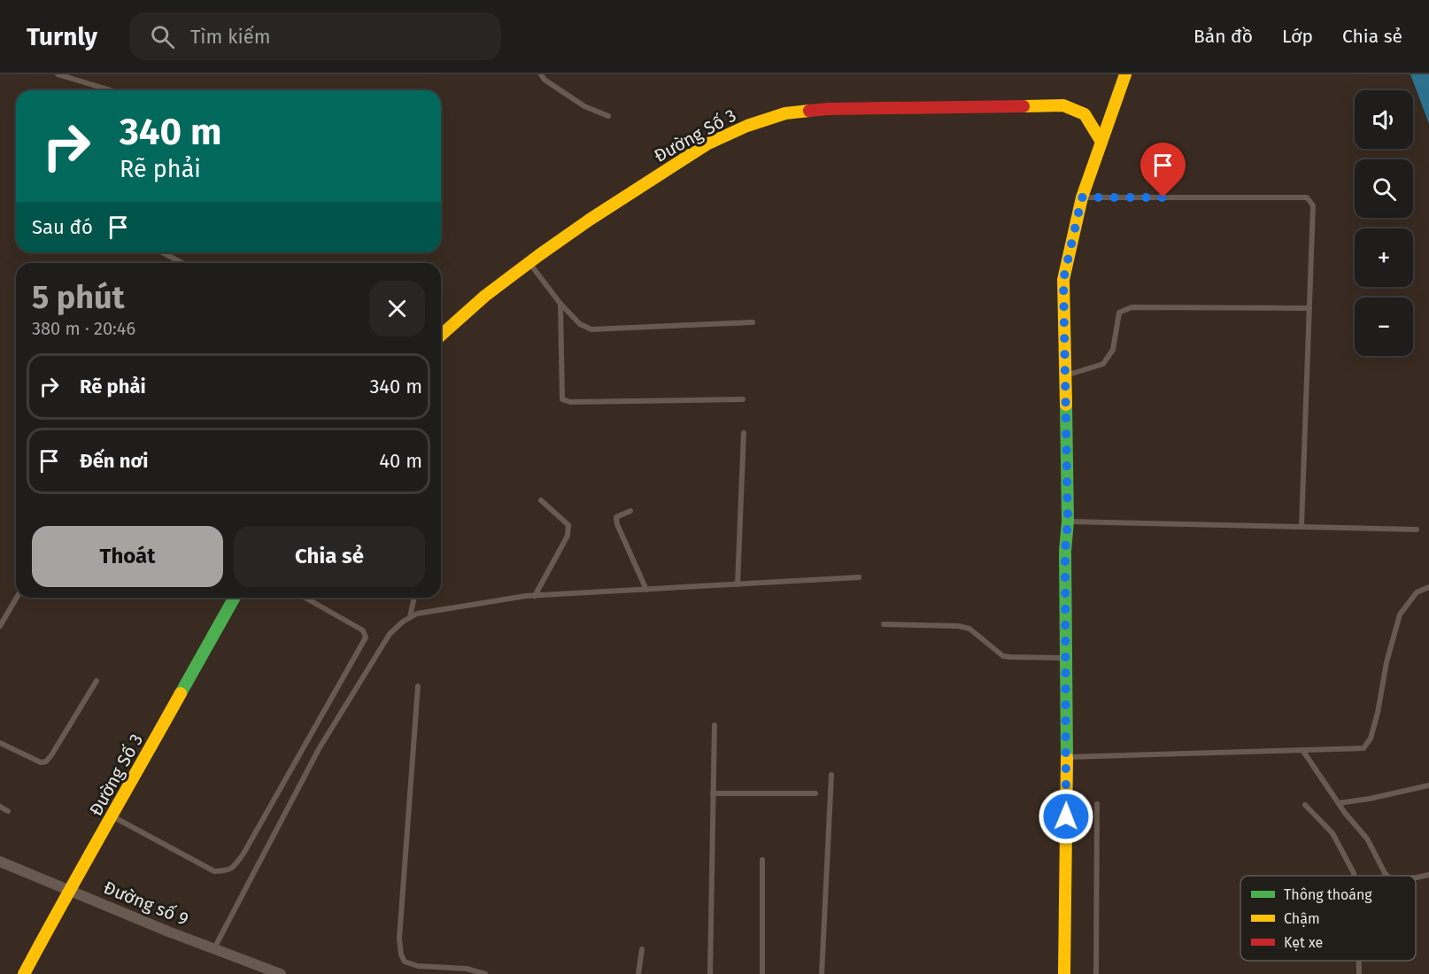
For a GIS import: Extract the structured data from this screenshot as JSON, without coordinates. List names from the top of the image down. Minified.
{"streets":{"street":["Đường Số 3","Đường số 9"]},"crossings":[["Đường Số 3","Đường số 9"]],"legend":["Thông thoáng","Chậm","Kẹt xe"],"page":{"header":"Turnly","search":"Tìm kiếm","nav":["Bản đồ","Lớp","Chia sẻ"],"map_buttons":["+","−"],"turn":["340 m","Rẽ phải"],"then":"Sau đó","heading":["5 phút","380 m · 20:46"],"list":[{"name":"Rẽ phải","value":"340 m"},{"name":"Đến nơi","value":"40 m"}],"buttons":["Thoát","Chia sẻ"]}}
